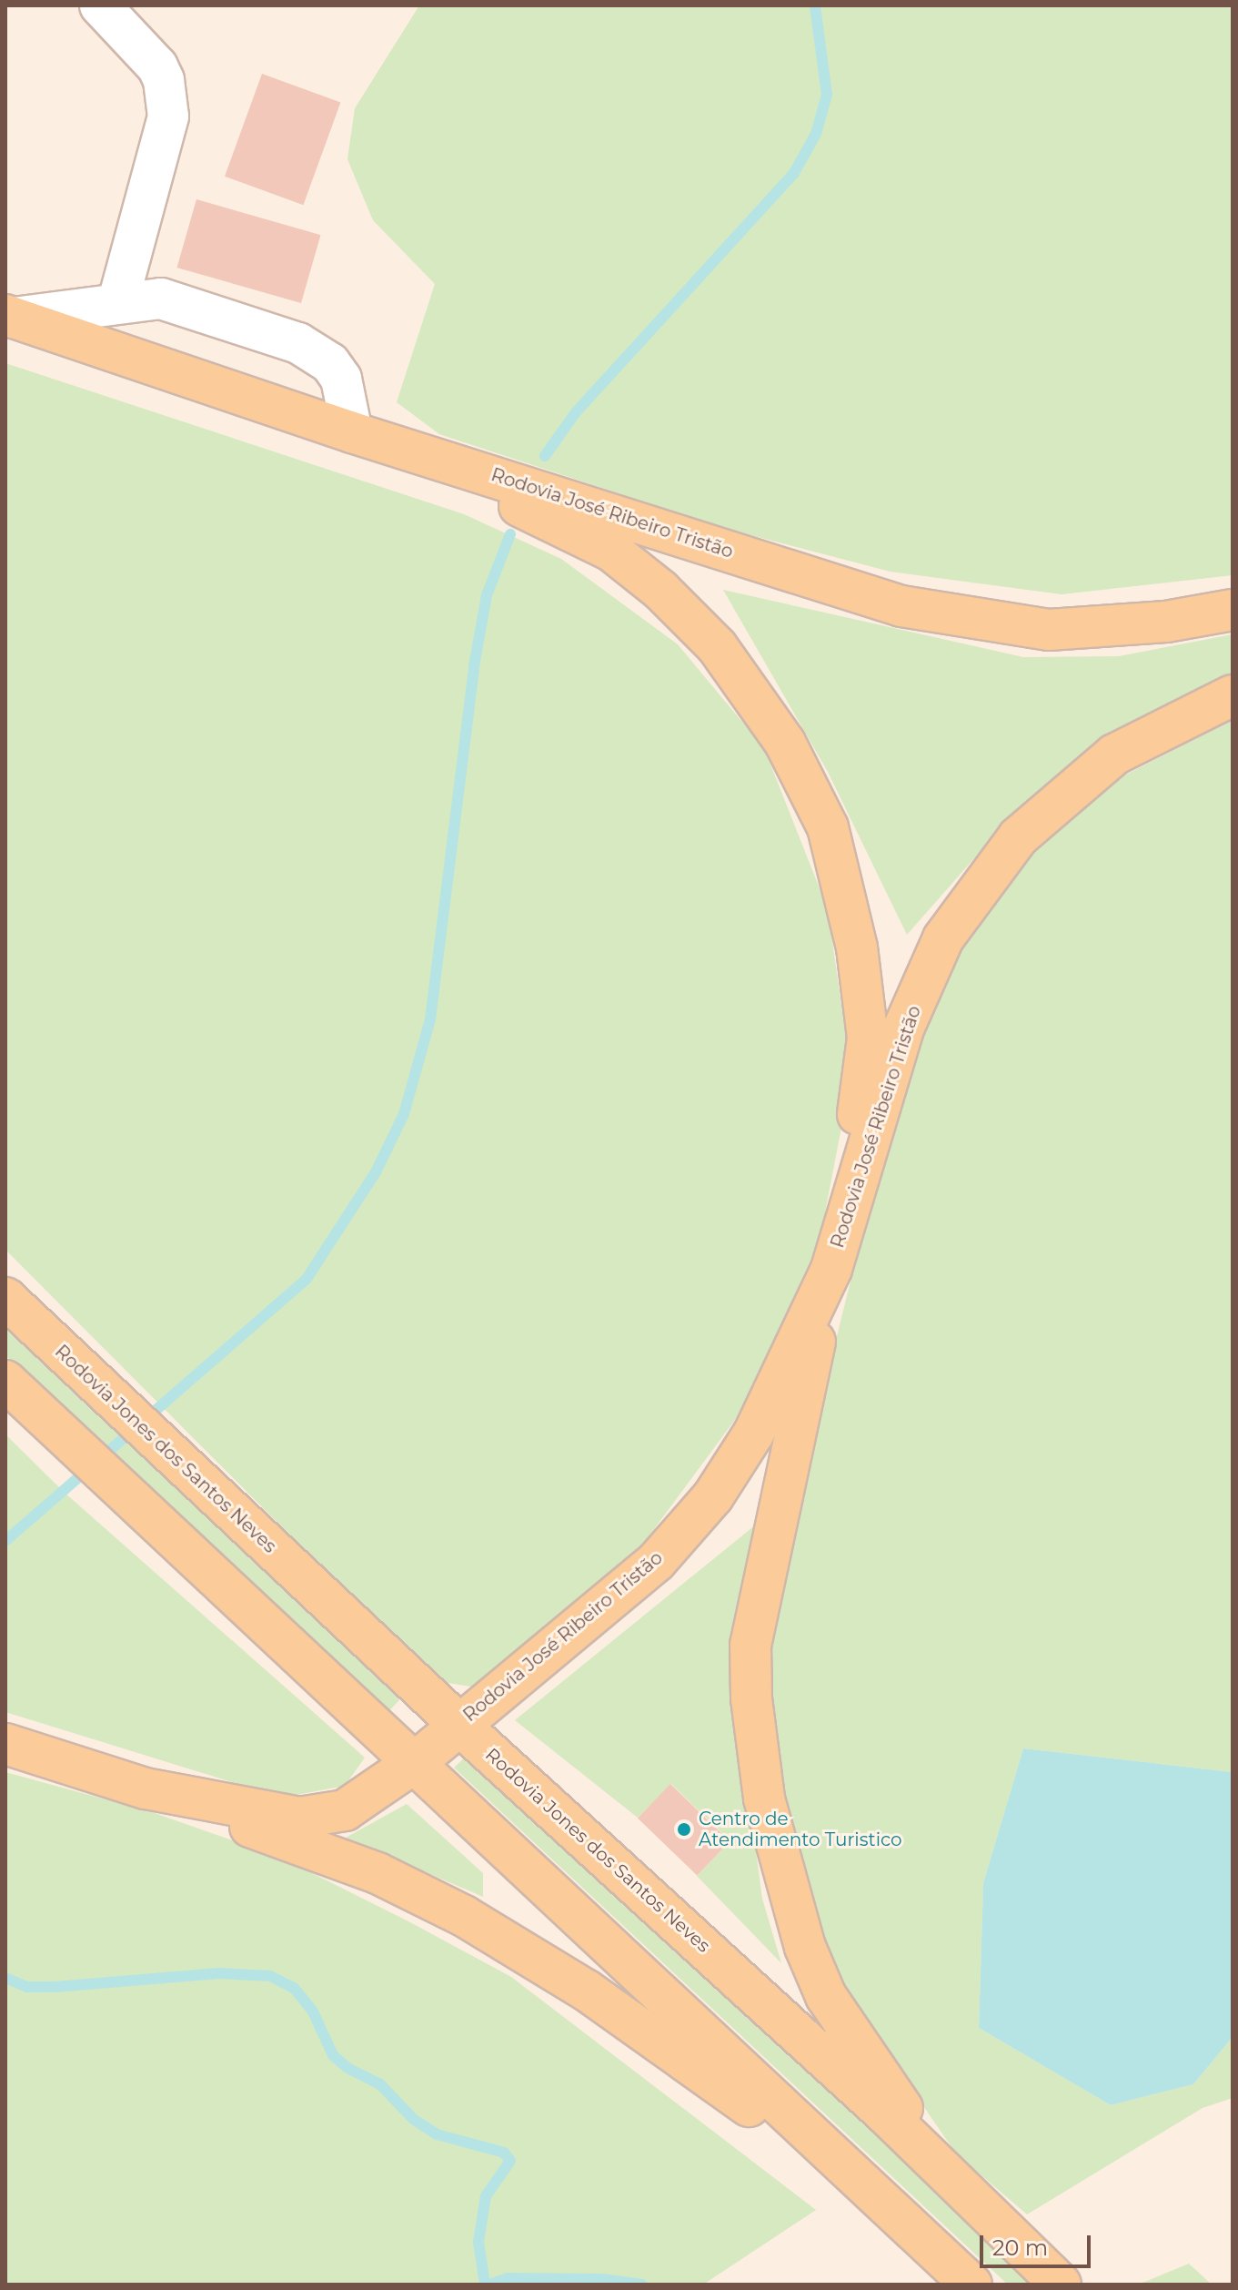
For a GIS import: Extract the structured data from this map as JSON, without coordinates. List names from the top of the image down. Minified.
{"streets":{"main road":["Rodovia José Ribeiro Tristão","Rodovia Jones dos Santos Neves"]},"crossings":[["Rodovia José Ribeiro Tristão","Rodovia Jones dos Santos Neves"]],"places":["Centro de Atendimento Turistico"],"scale_bar":"20 m"}
